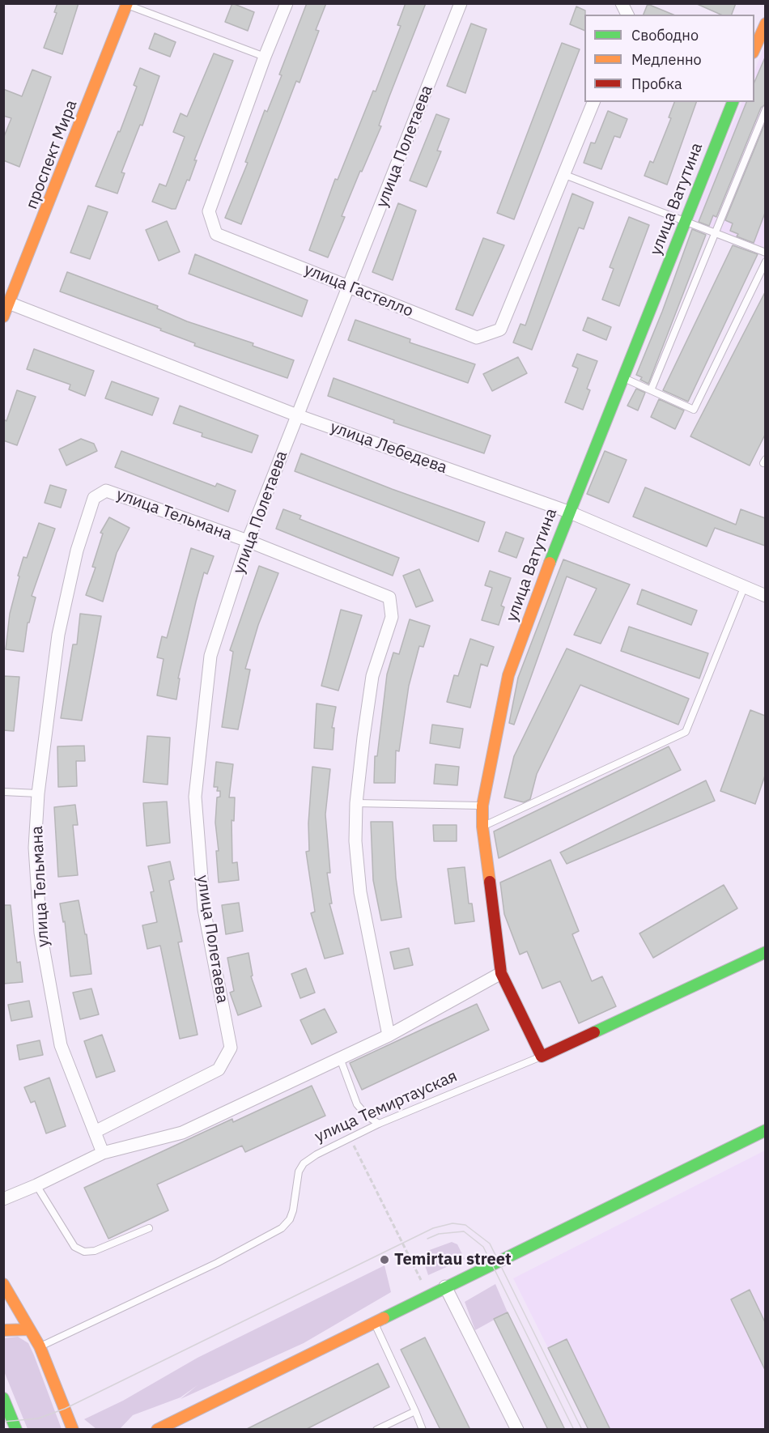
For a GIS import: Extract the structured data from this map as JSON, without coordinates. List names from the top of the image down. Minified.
{"streets":{"street":["улица Полетаева","проспект Мира","улица Ватутина","улица Гастелло","улица Лебедева","улица Тельмана","улица Темиртауская"]},"crossings":[["улица Полетаева","улица Гастелло"],["улица Полетаева","улица Лебедева"],["улица Полетаева","улица Тельмана"],["проспект Мира","улица Лебедева"],["улица Ватутина","улица Лебедева"],["улица Ватутина","улица Темиртауская"]],"places":["Temirtau street"],"legend":["Свободно","Медленно","Пробка"]}
